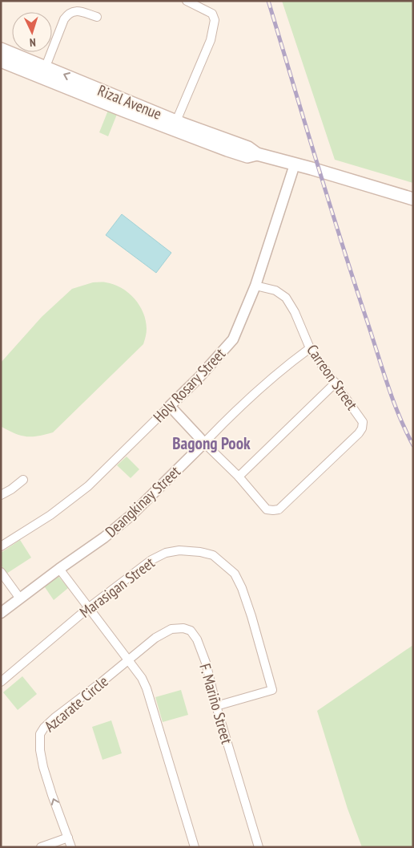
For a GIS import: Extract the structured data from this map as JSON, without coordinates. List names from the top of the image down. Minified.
{"streets":{"main road":["Rizal Avenue"],"street":["Carreon Street","Holy Rosary Street","Deangkinay Street","Marasigan Street","Azcarate Circle","F. Mariño Street"]},"crossings":[["Rizal Avenue","Holy Rosary Street"],["Carreon Street","Holy Rosary Street"],["Carreon Street","Deangkinay Street"],["Marasigan Street","F. Mariño Street"],["Azcarate Circle","F. Mariño Street"]],"one_way":["Azcarate Circle"],"districts":["Bagong Pook"],"north":"bottom"}
